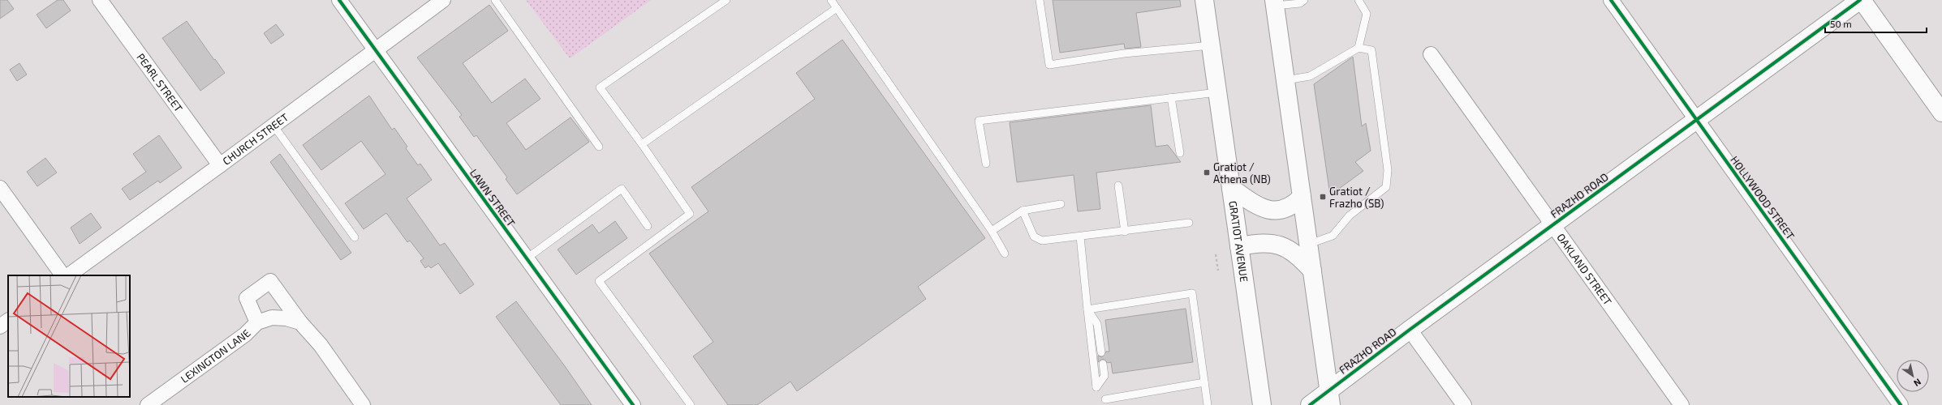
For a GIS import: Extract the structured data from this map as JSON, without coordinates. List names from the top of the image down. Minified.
{"streets":{"main road":["FRAZHO ROAD","GRATIOT AVENUE"],"street":["PEARL STREET","CHURCH STREET","LAWN STREET","HOLLYWOOD STREET","OAKLAND STREET","LEXINGTON LANE"]},"crossings":[["PEARL STREET","CHURCH STREET"],["CHURCH STREET","LAWN STREET"],["FRAZHO ROAD","HOLLYWOOD STREET"],["FRAZHO ROAD","OAKLAND STREET"]],"places":{"transit":["Gratiot / Athena (NB)","Gratiot / Frazho (SB)"]},"scale_bar":"50 m","north":"bottom right"}
